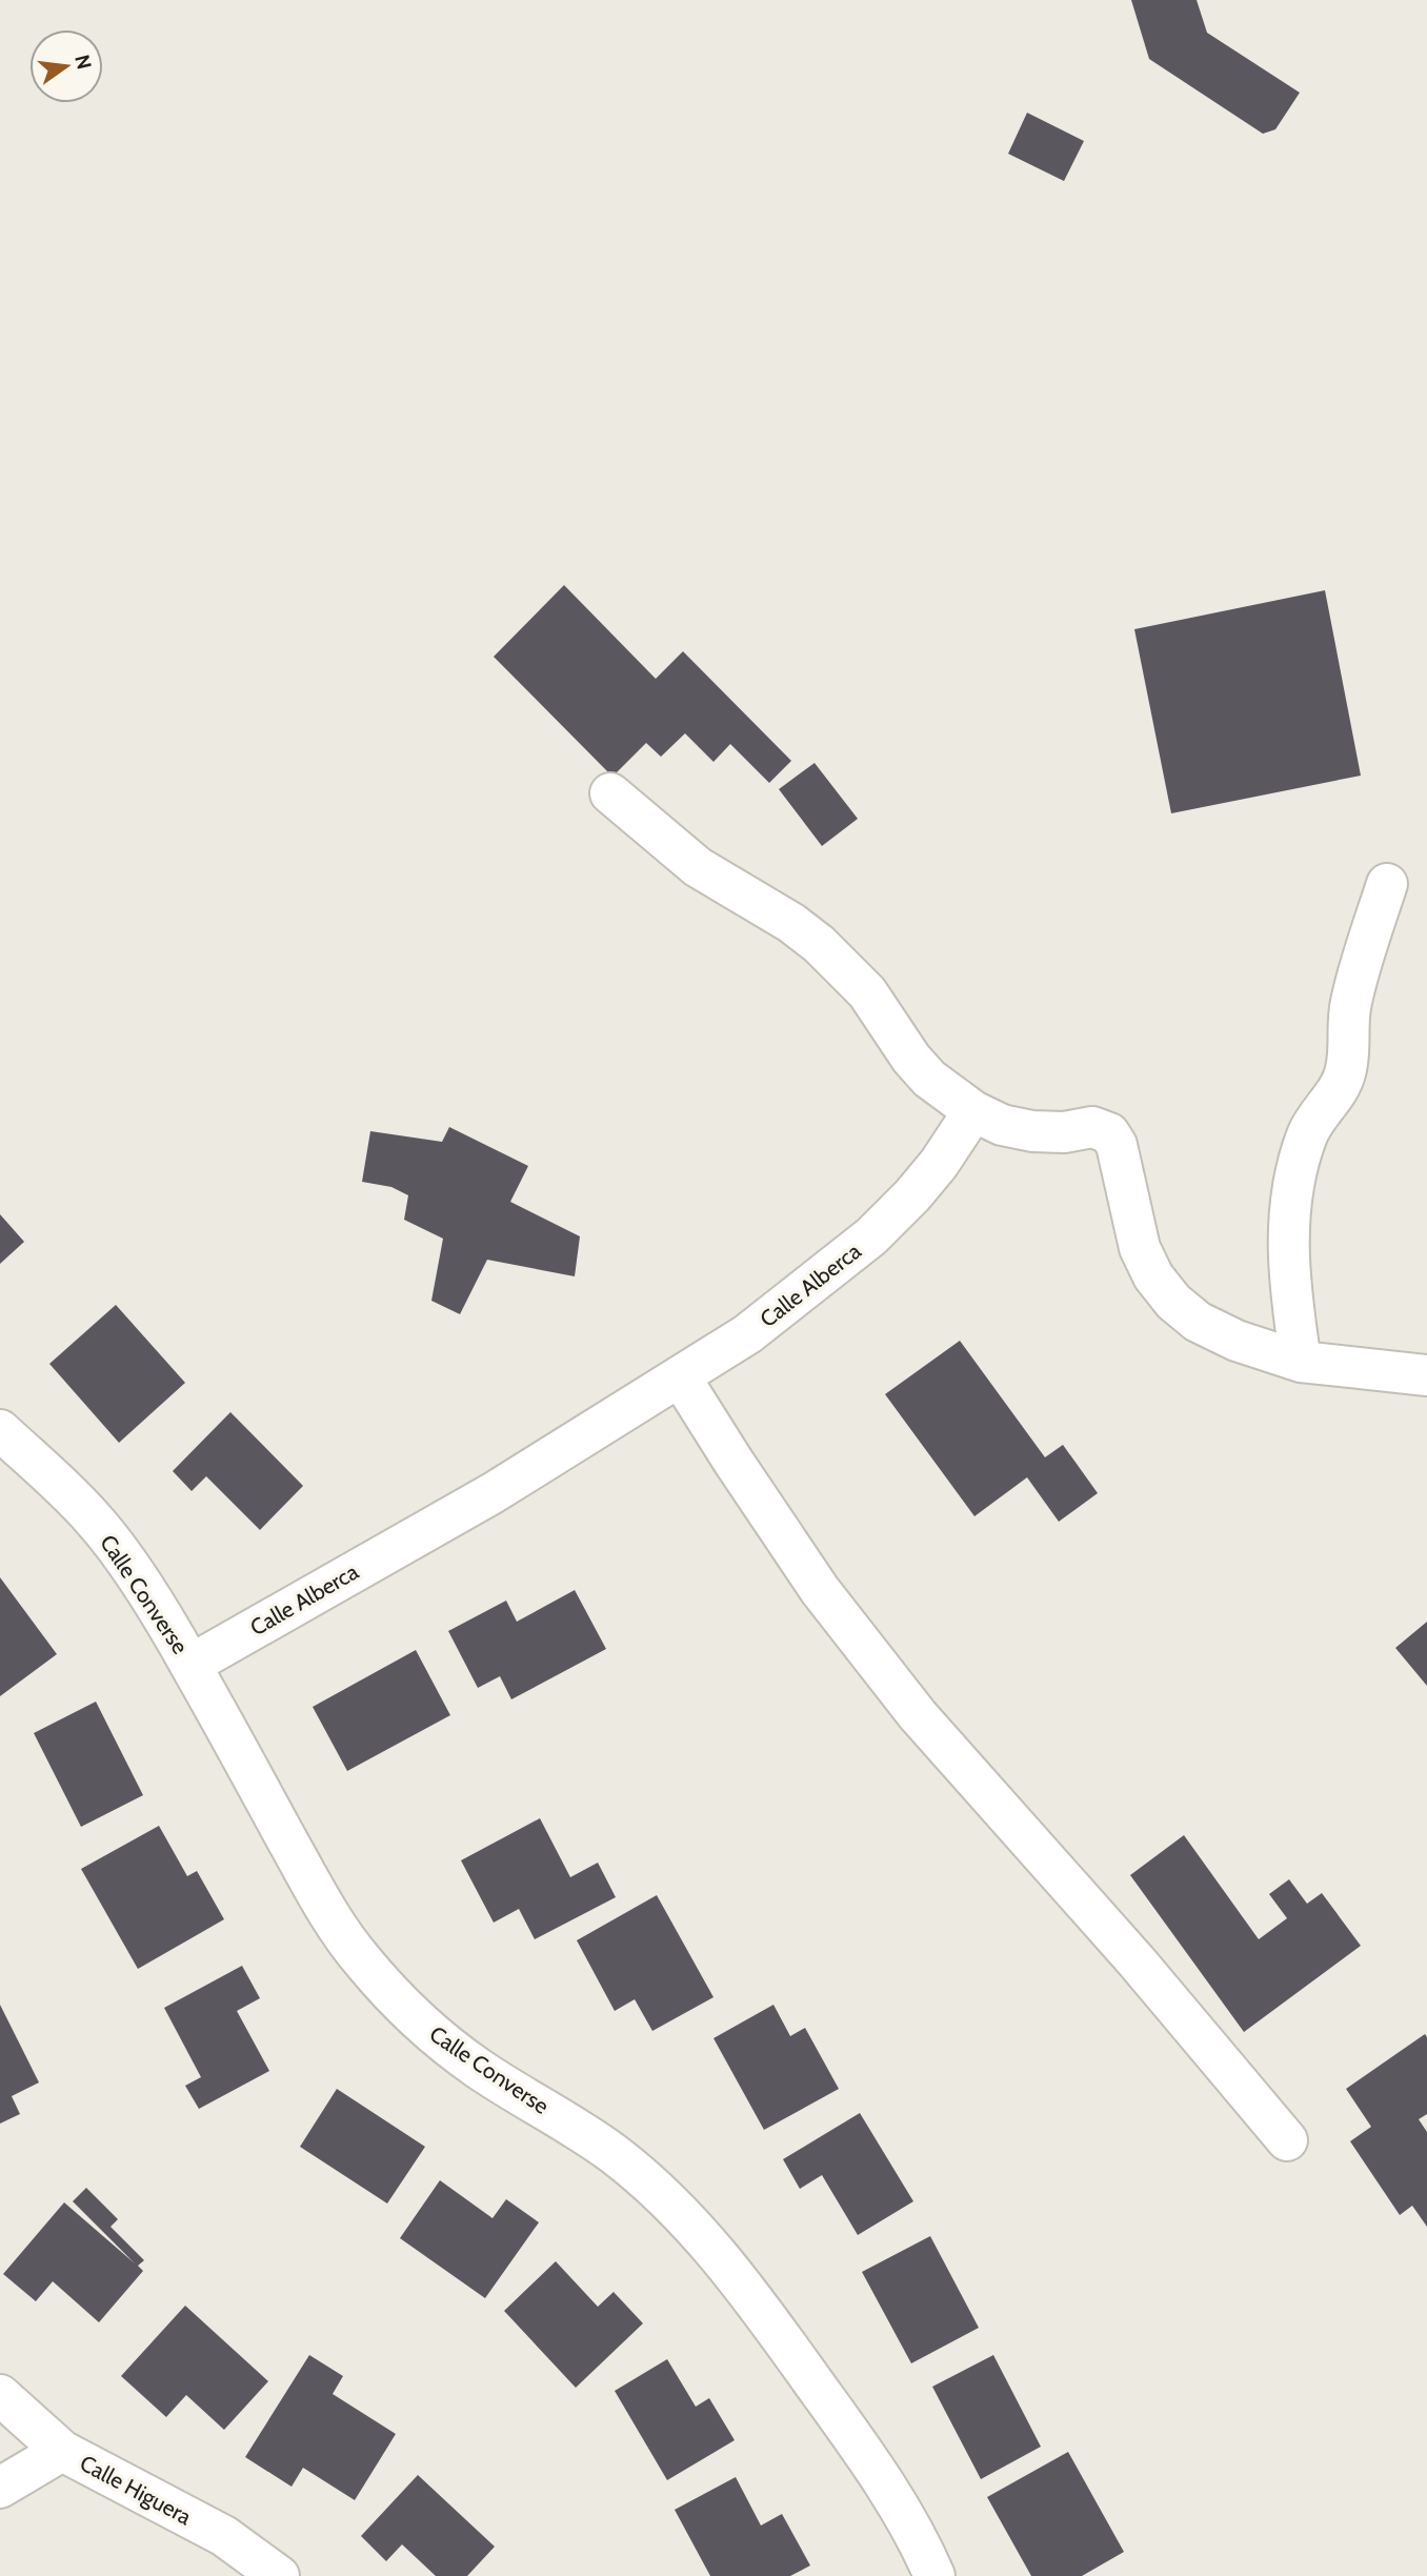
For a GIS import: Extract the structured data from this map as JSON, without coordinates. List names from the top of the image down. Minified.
{"streets":{"street":["Calle Alberca","Calle Converse","Calle Higuera"]},"crossings":[["Calle Alberca","Calle Converse"]],"north":"right"}
